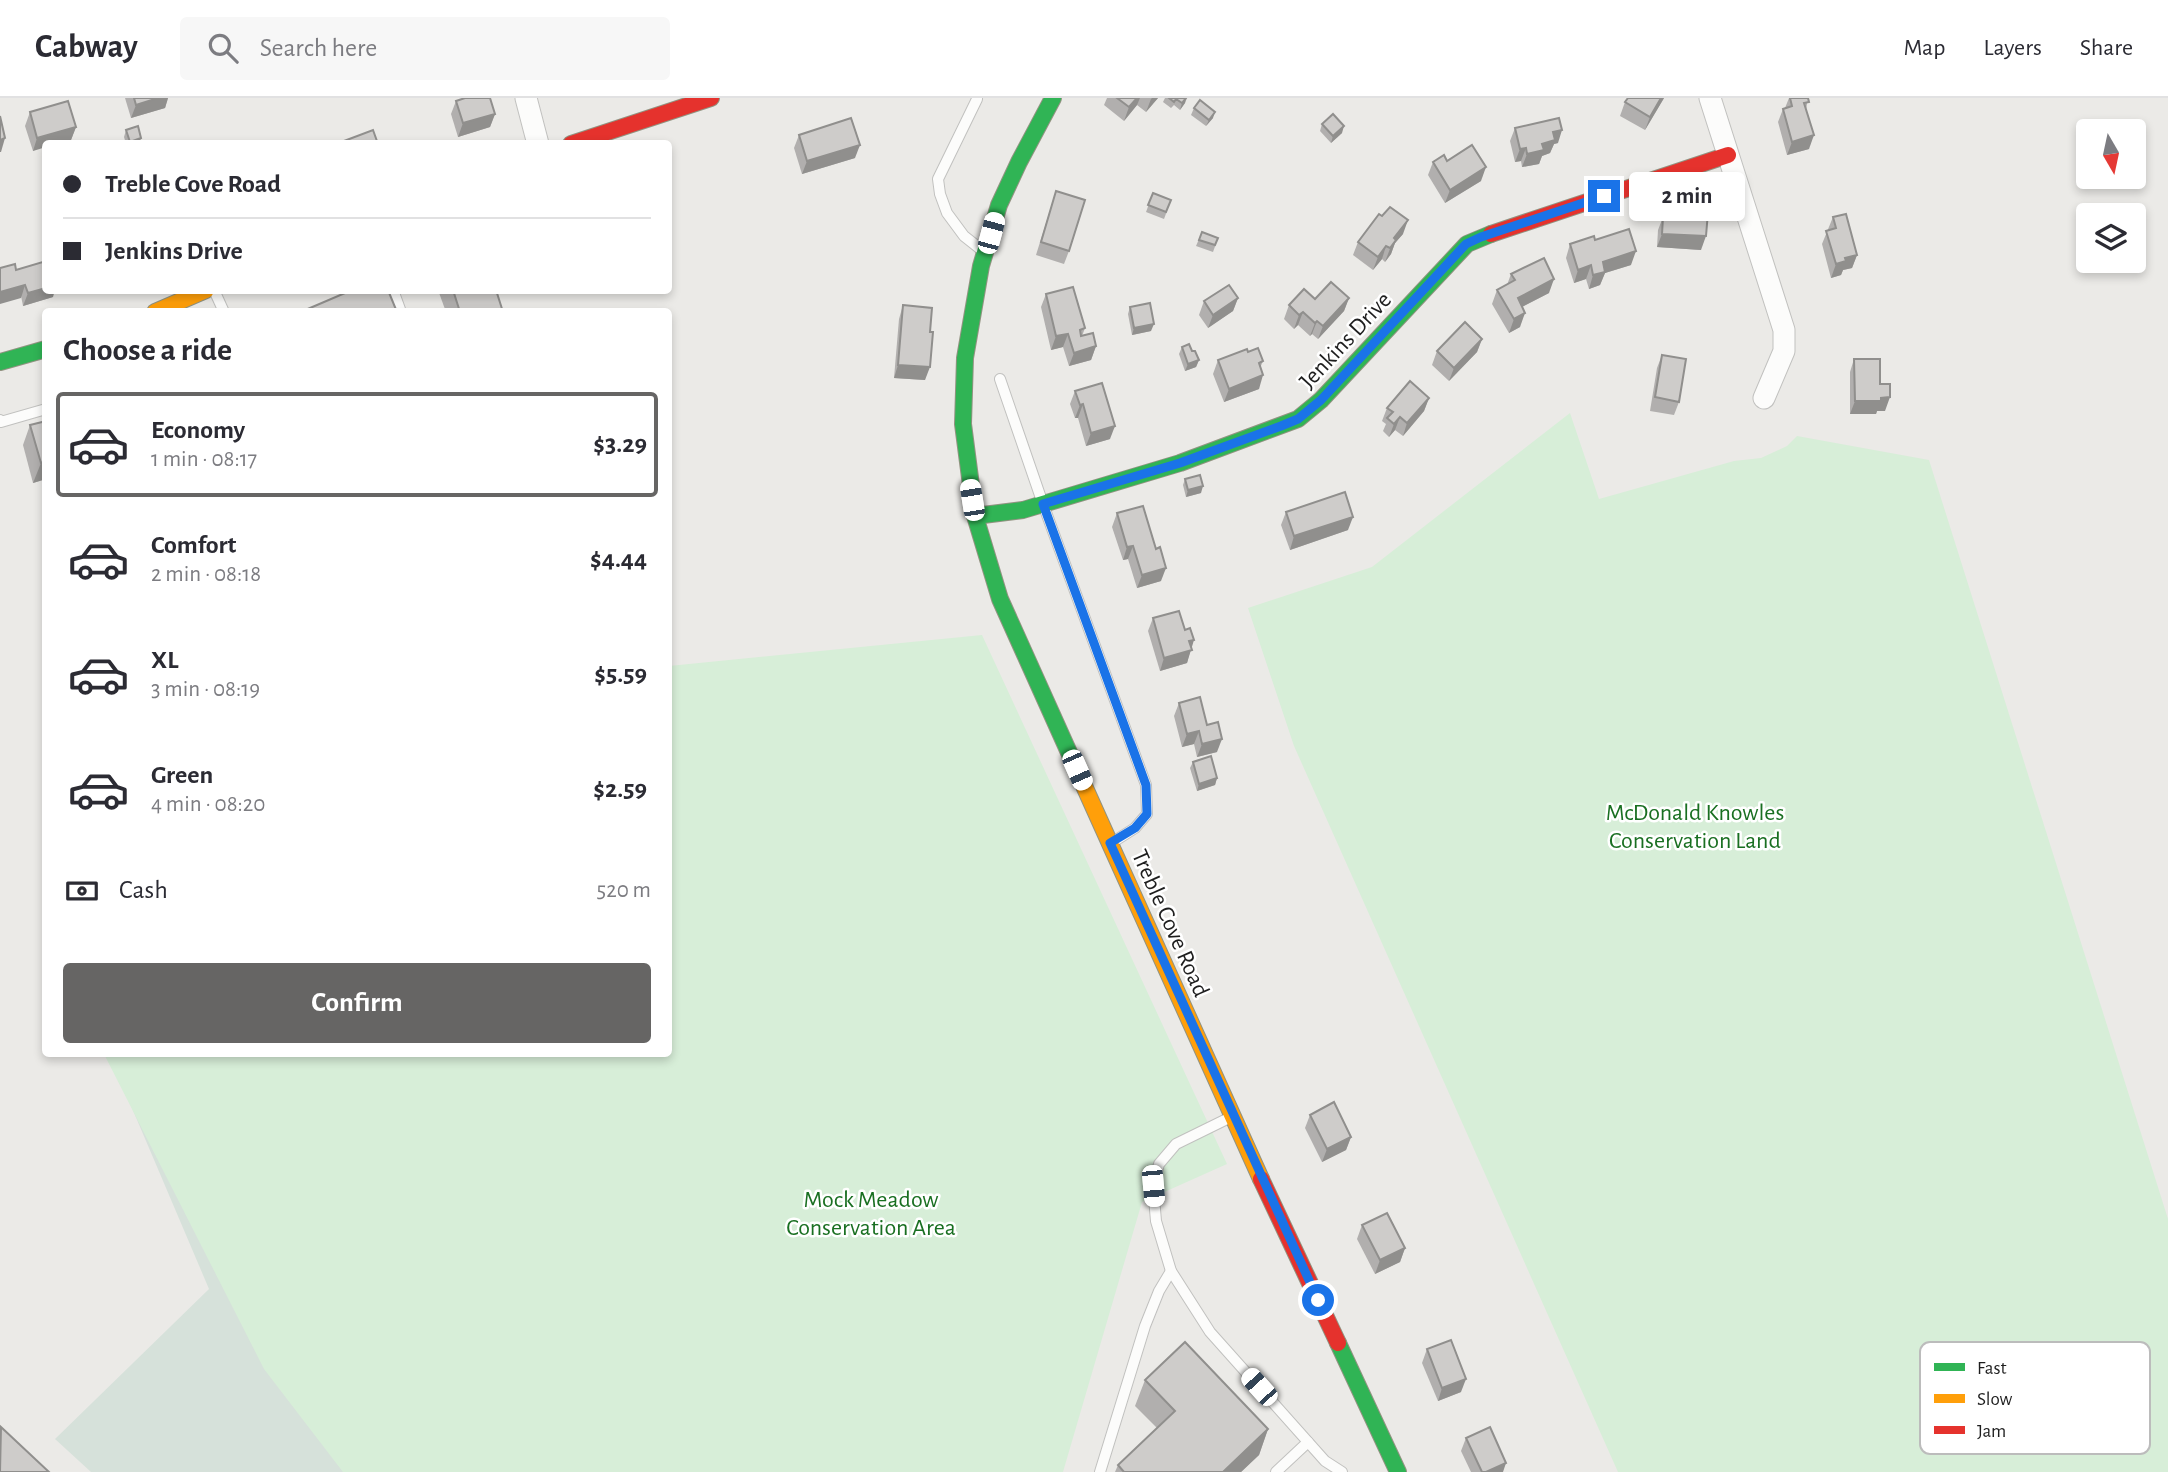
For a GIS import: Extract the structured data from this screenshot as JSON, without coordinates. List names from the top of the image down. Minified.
{"streets":{"main road":["Jenkins Drive","Treble Cove Road"]},"crossings":[["Jenkins Drive","Treble Cove Road"]],"parks":["McDonald Knowles Conservation Land","Mock Meadow Conservation Area"],"legend":["Fast","Slow","Jam"],"north":"bottom","page":{"header":"Cabway","search":"Search here","nav":["Map","Layers","Share"],"banner":["Treble Cove Road","Jenkins Drive"],"bubble":"2 min","heading":"Choose a ride","list":[{"name":"Economy","note":"1 min · 08:17","value":"$3.29"},{"name":"Comfort","note":"2 min · 08:18","value":"$4.44"},{"name":"XL","note":"3 min · 08:19","value":"$5.59"},{"name":"Green","note":"4 min · 08:20","value":"$2.59"}],"pay":["Cash","520 m"],"buttons":"Confirm"}}
